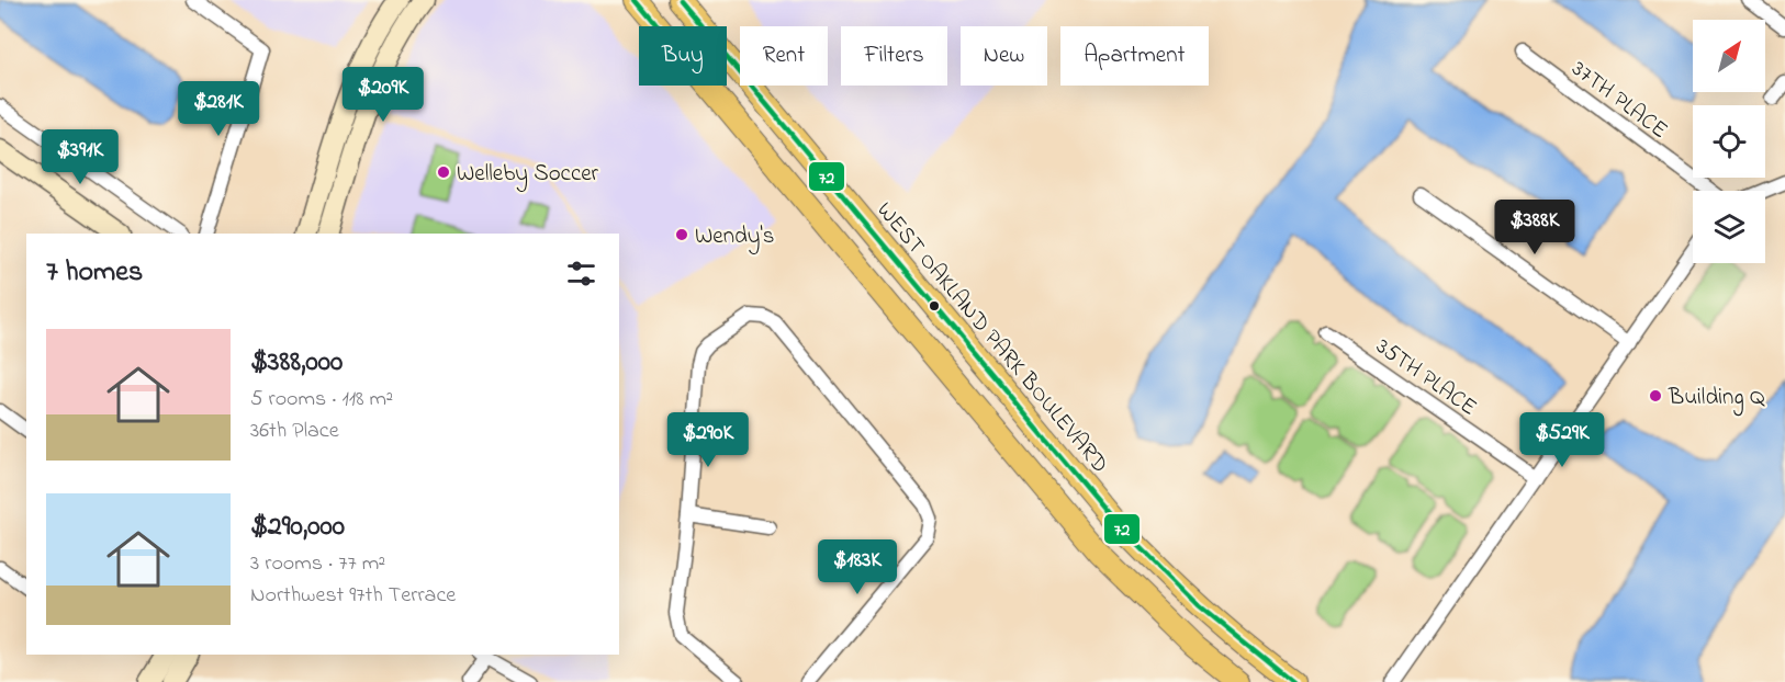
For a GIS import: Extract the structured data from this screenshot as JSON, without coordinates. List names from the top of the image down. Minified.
{"streets":{"main road":["WEST OAKLAND PARK BOULEVARD"],"street":["37TH PLACE","35TH PLACE"]},"places":["Welleby Soccer","Wendy's","Building Q"],"lines":["transit line 72"],"north":"top right","page":{"chip":["Buy","Rent","Filters","New","Apartment"],"price":["$209K","$281K","$391K","$388K","$290K","$529K","$183K"],"heading":"7 homes","list":[{"name":"$388,000","note":"5 rooms · 118 m² · 36th Place"},{"name":"$290,000","note":"3 rooms · 77 m² · Northwest 97th Terrace"}]}}
